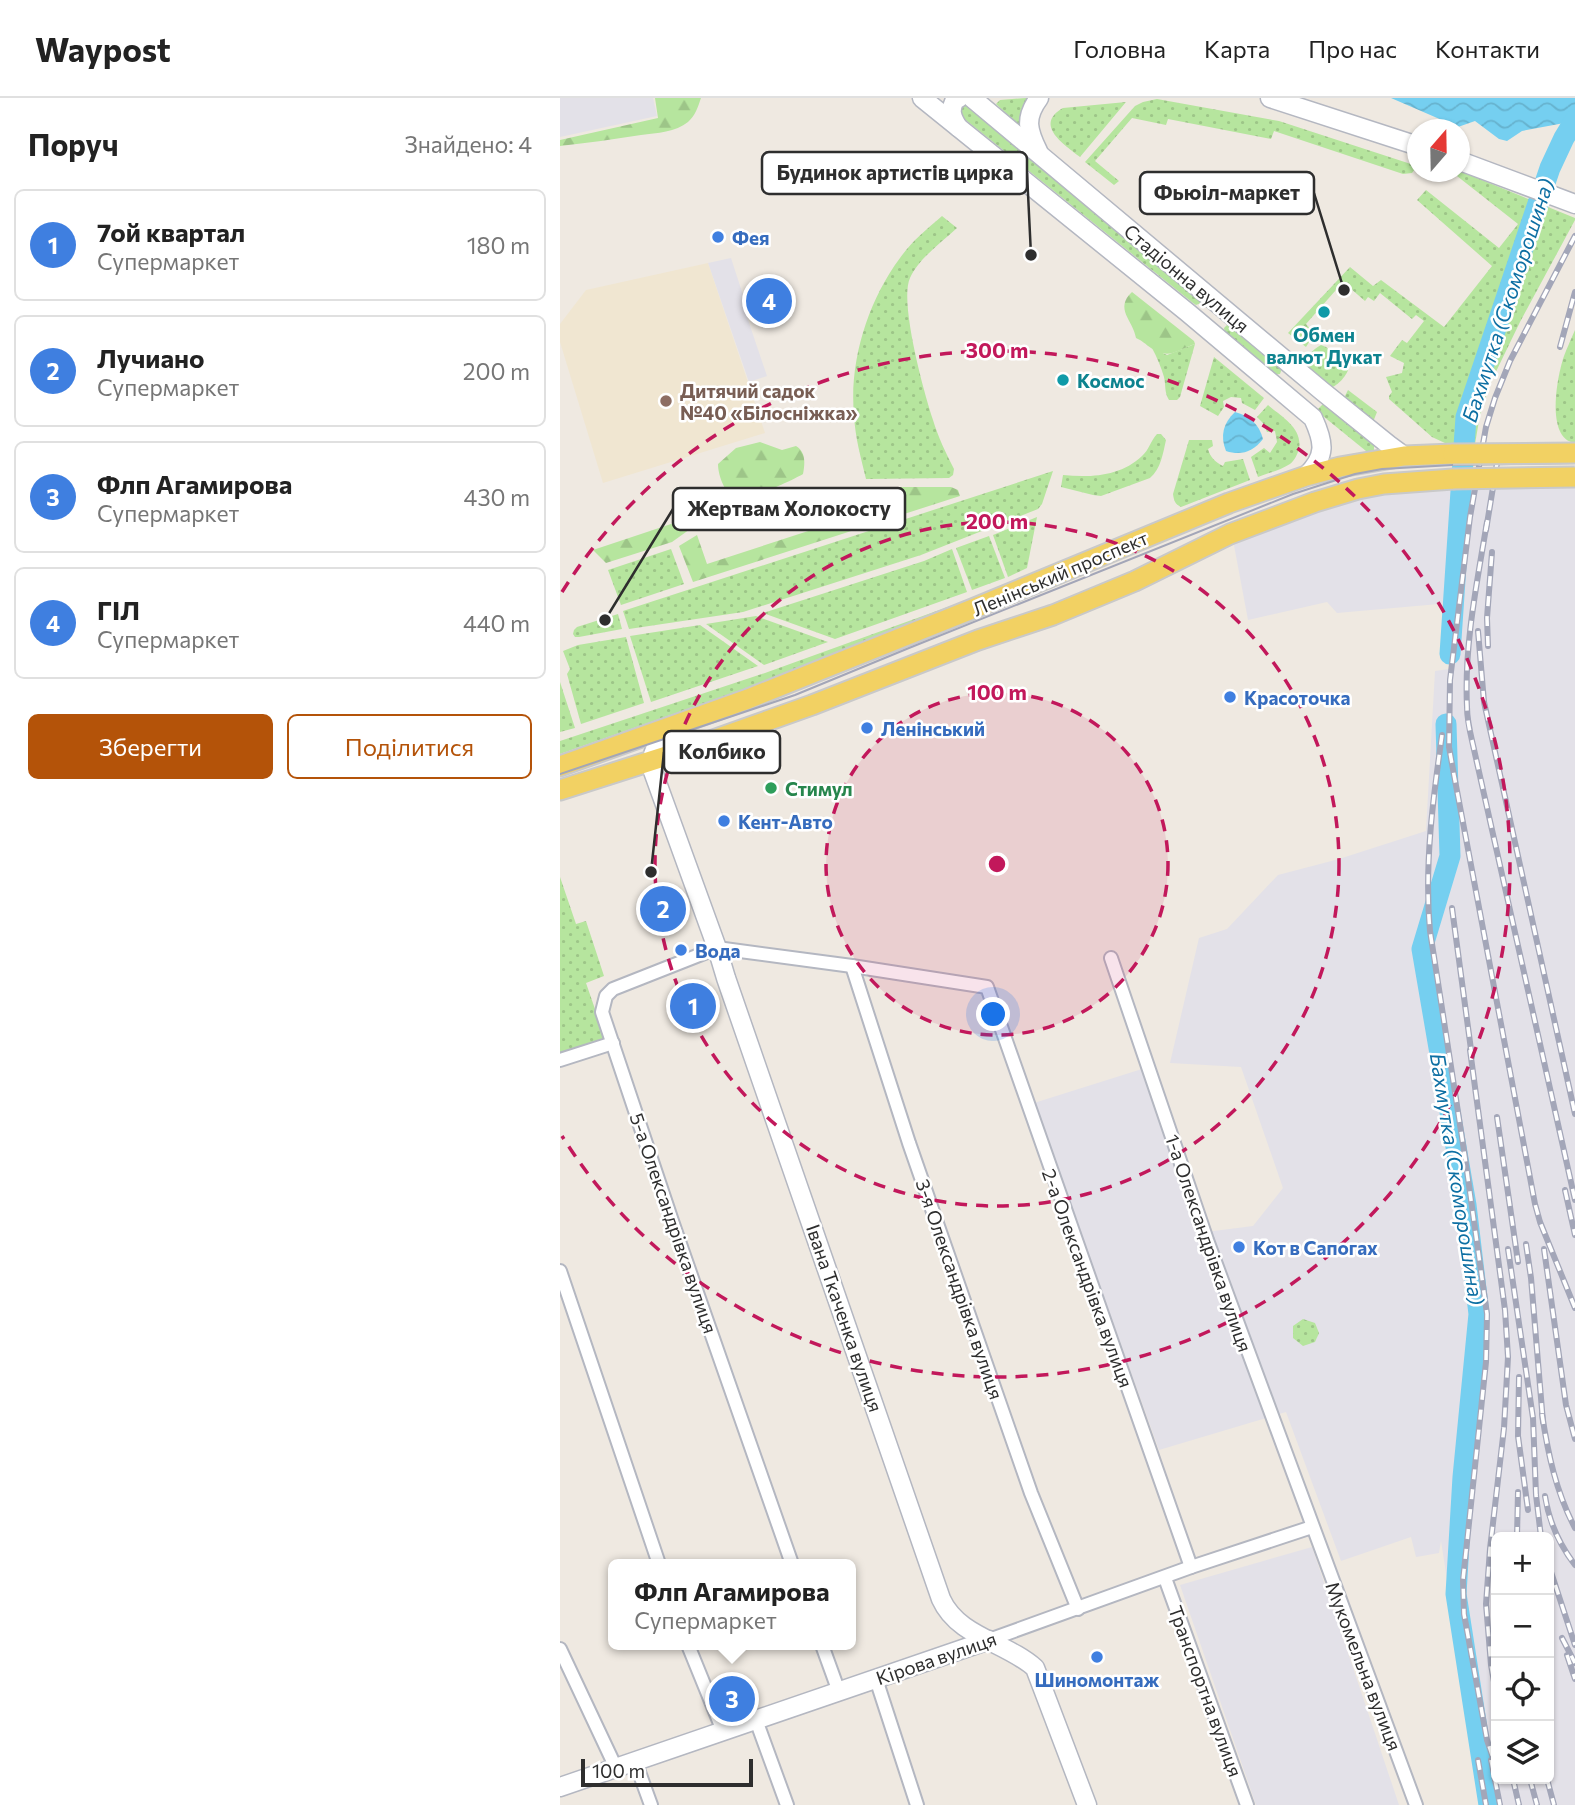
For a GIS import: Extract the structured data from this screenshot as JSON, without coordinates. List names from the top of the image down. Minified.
{"streets":{"main road":["Ленінський проспект"],"street":["Стадіонна вулиця","5-а Олександрівка вулиця","1-а Олександрівка вулиця","2-а Олександрівка вулиця","3-я Олександрівка вулиця","Івана Ткаченка вулиця","Кірова вулиця","Мукомельна вулиця","Транспортна вулиця"]},"crossings":[["Стадіонна вулиця","Ленінський проспект"],["Ленінський проспект","Івана Ткаченка вулиця"],["5-а Олександрівка вулиця","Івана Ткаченка вулиця"],["1-а Олександрівка вулиця","Кірова вулиця"],["1-а Олександрівка вулиця","Мукомельна вулиця"],["2-а Олександрівка вулиця","3-я Олександрівка вулиця"],["2-а Олександрівка вулиця","Кірова вулиця"],["3-я Олександрівка вулиця","Кірова вулиця"],["Івана Ткаченка вулиця","Кірова вулиця"],["Кірова вулиця","Мукомельна вулиця"],["Кірова вулиця","Транспортна вулиця"]],"water":["Бахмутка (Скоморошина)"],"places":["Фея","Будинок артистів цирка","Фьюіл-маркет","Обмен валют Дукат","Космос","Дитячий садок №40 «Білосніжка»","Жертвам Холокосту","Красоточка","Ленінський","Стимул","Кент-Авто","Колбико","Вода","Кот в Сапогах","Шиномонтаж"],"scale_bar":"100 m","north":"top","page":{"header":"Waypost","nav":["Головна","Карта","Про нас","Контакти"],"heading":["Поруч","Знайдено: 4"],"list":[{"mark":"1","name":"7ой квартал","note":"Супермаркет","value":"180 m"},{"mark":"2","name":"Лучиано","note":"Супермаркет","value":"200 m"},{"mark":"3","name":"Флп Агамирова","note":"Супермаркет","value":"430 m"},{"mark":"4","name":"ГІЛ","note":"Супермаркет","value":"440 m"}],"pins":["4","2","1","3"],"buttons":["Зберегти","Поділитися"],"map_buttons":["+","−"],"popup":["Флп Агамирова","Супермаркет"],"scale":"100 m"},"rings":["300 m","200 m","100 m"]}
